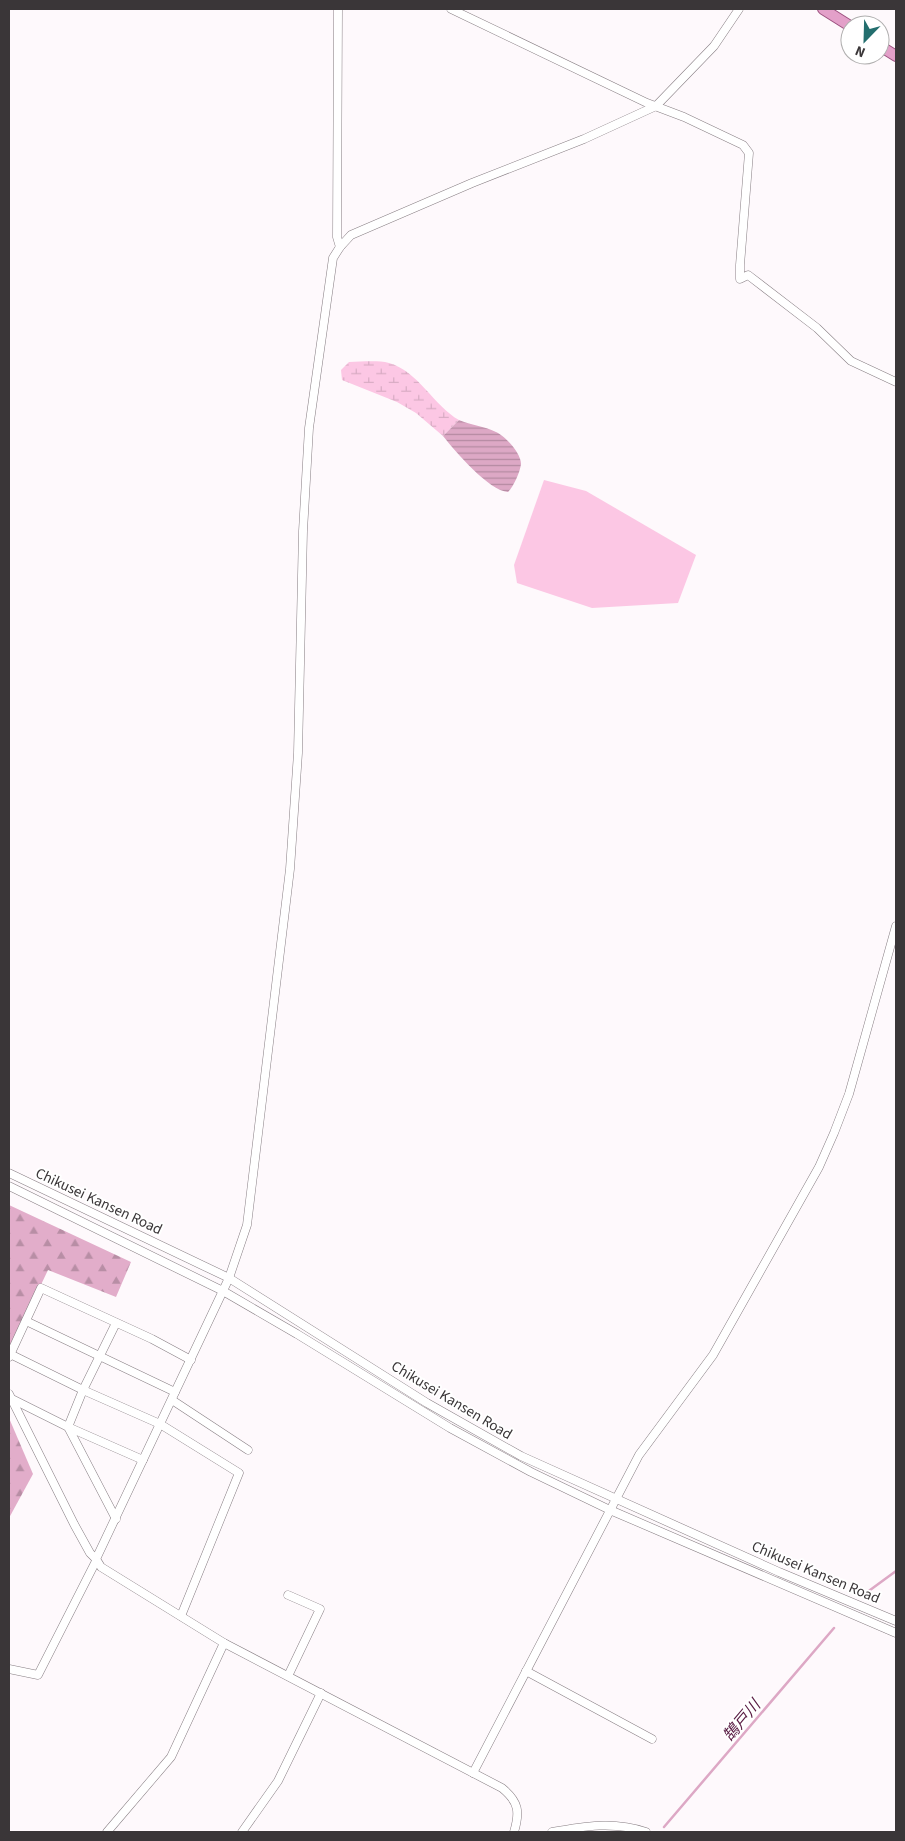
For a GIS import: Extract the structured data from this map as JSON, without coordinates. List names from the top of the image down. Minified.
{"streets":{"street":["Chikusei Kansen Road"]},"water":["鵠戸川"],"north":"bottom left"}
